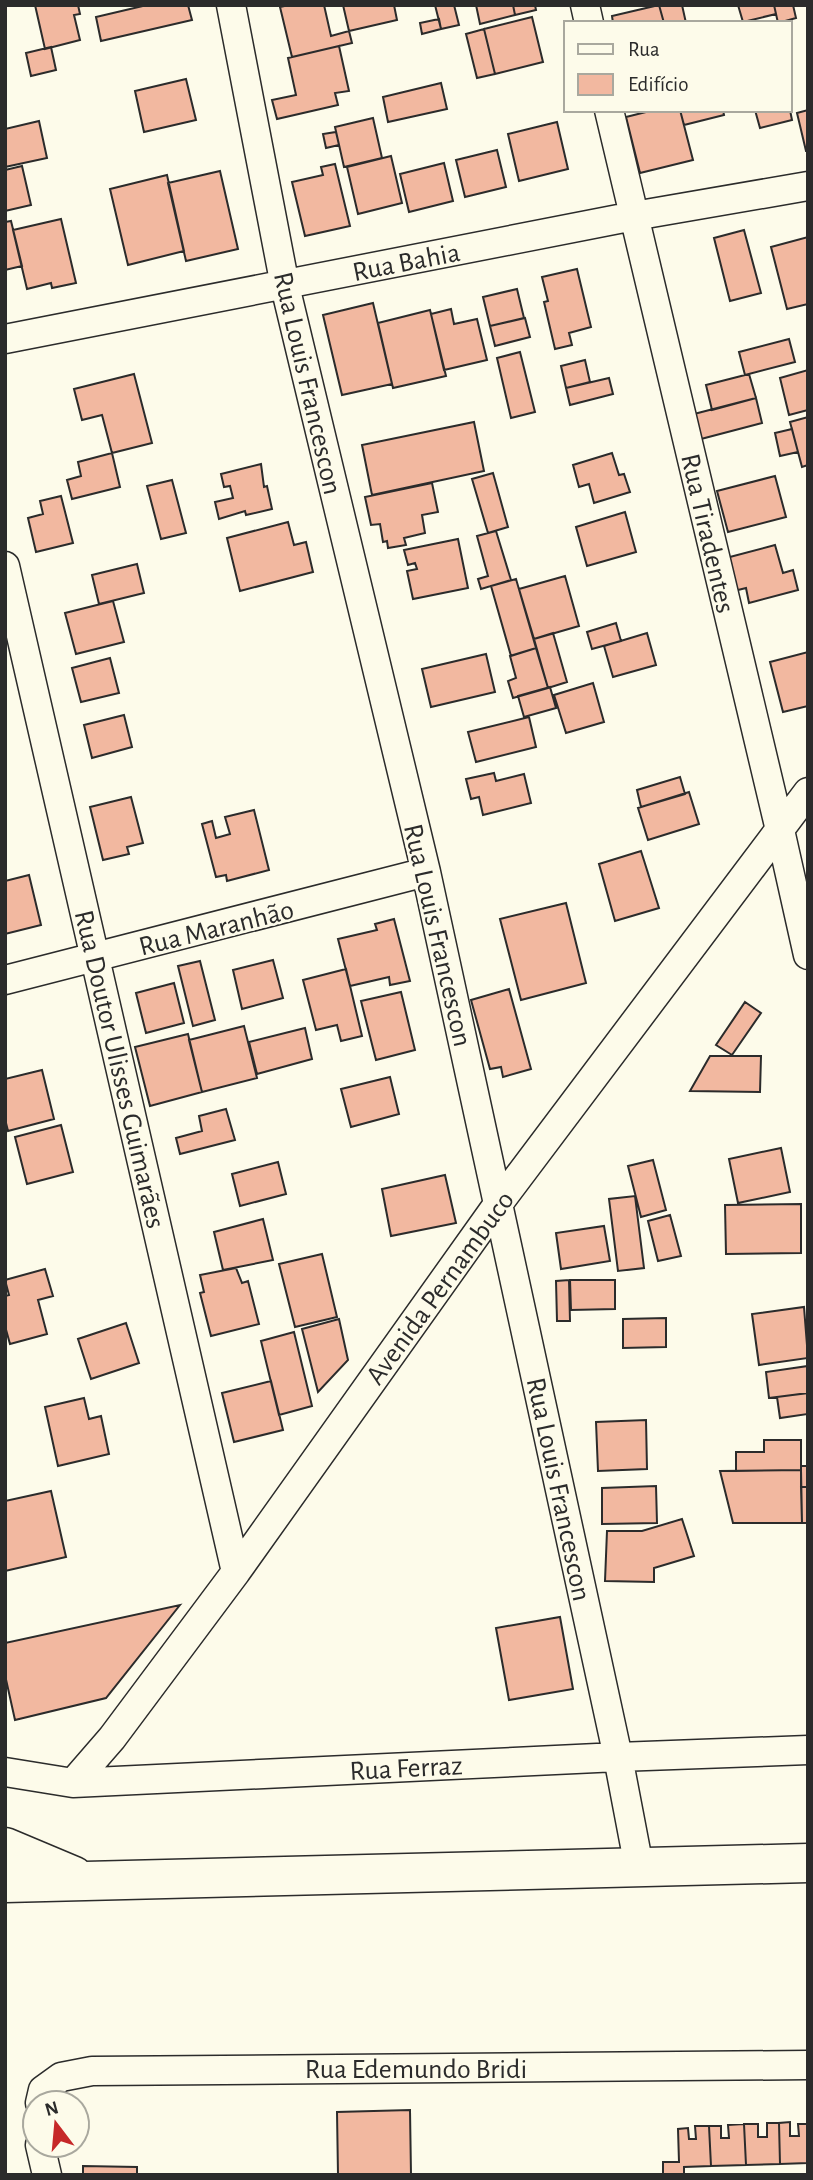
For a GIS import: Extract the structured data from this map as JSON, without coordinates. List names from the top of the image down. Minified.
{"streets":{"street":["Rua Bahia","Rua Louis Francescon","Rua Tiradentes","Rua Maranhão","Rua Doutor Ulisses Guimarães","Avenida Pernambuco","Rua Ferraz","Rua Edemundo Bridi"]},"crossings":[["Rua Bahia","Rua Louis Francescon"],["Rua Bahia","Rua Tiradentes"],["Rua Louis Francescon","Rua Maranhão"],["Rua Louis Francescon","Avenida Pernambuco"],["Rua Louis Francescon","Rua Ferraz"],["Rua Tiradentes","Avenida Pernambuco"],["Rua Maranhão","Rua Doutor Ulisses Guimarães"],["Rua Doutor Ulisses Guimarães","Avenida Pernambuco"],["Avenida Pernambuco","Rua Ferraz"]],"legend":["Rua","Edifício"],"north":"top"}
